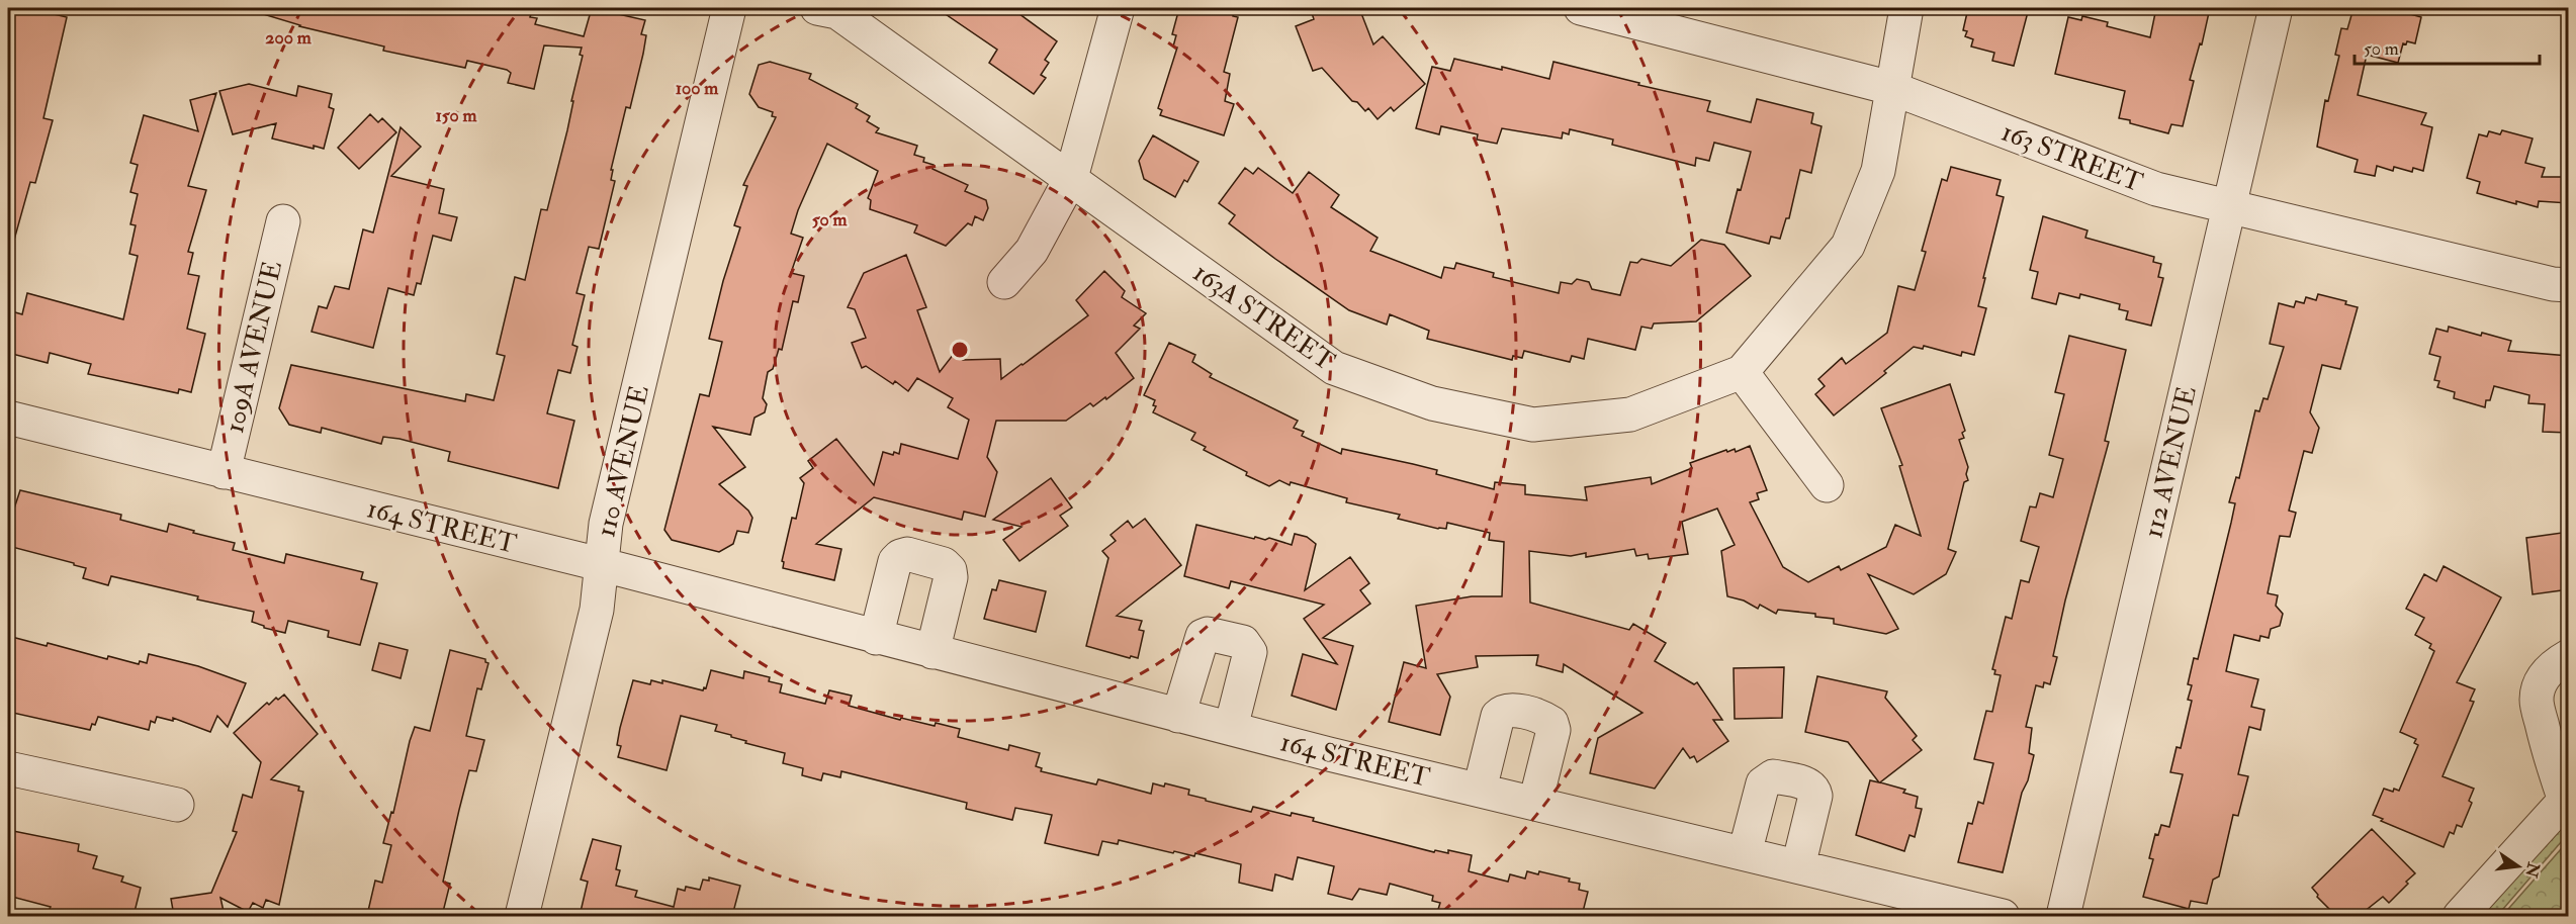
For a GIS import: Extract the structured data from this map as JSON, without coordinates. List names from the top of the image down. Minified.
{"streets":{"street":["163 STREET","163A STREET","109A AVENUE","110 AVENUE","112 AVENUE","164 STREET"]},"crossings":[["163 STREET","112 AVENUE"],["109A AVENUE","164 STREET"],["110 AVENUE","164 STREET"]],"scale_bar":"50 m","north":"right","rings":["200 m","100 m","150 m","50 m"]}
